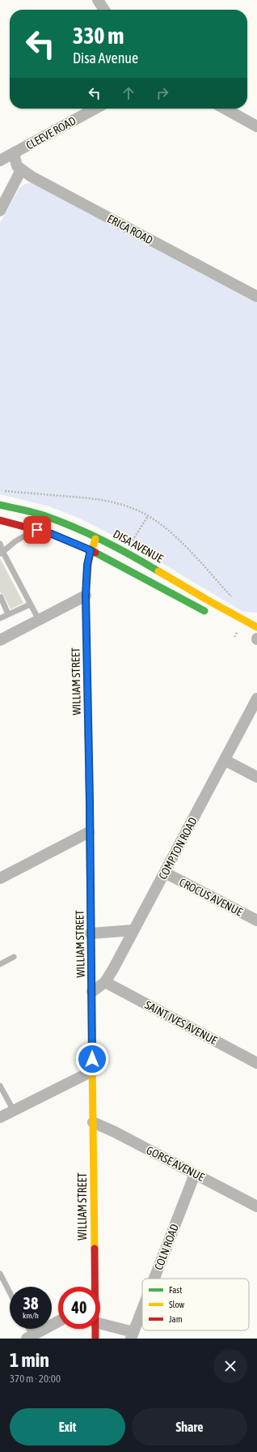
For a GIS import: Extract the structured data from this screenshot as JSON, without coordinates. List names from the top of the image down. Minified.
{"streets":{"street":["CLEEVE ROAD","ERICA ROAD","DISA AVENUE","WILLIAM STREET","COMPTON ROAD","CROCUS AVENUE","SAINT IVES AVENUE","GORSE AVENUE","COLN ROAD"]},"crossings":[["DISA AVENUE","WILLIAM STREET"],["WILLIAM STREET","COMPTON ROAD"],["WILLIAM STREET","GORSE AVENUE"],["COMPTON ROAD","CROCUS AVENUE"],["COMPTON ROAD","SAINT IVES AVENUE"],["GORSE AVENUE","COLN ROAD"]],"legend":["Fast","Slow","Jam"],"page":{"turn":["330 m","Disa Avenue"],"speed":"38 km/h","limit":"40","heading":["1 min","370 m · 20:00"],"buttons":["Exit","Share"]}}
